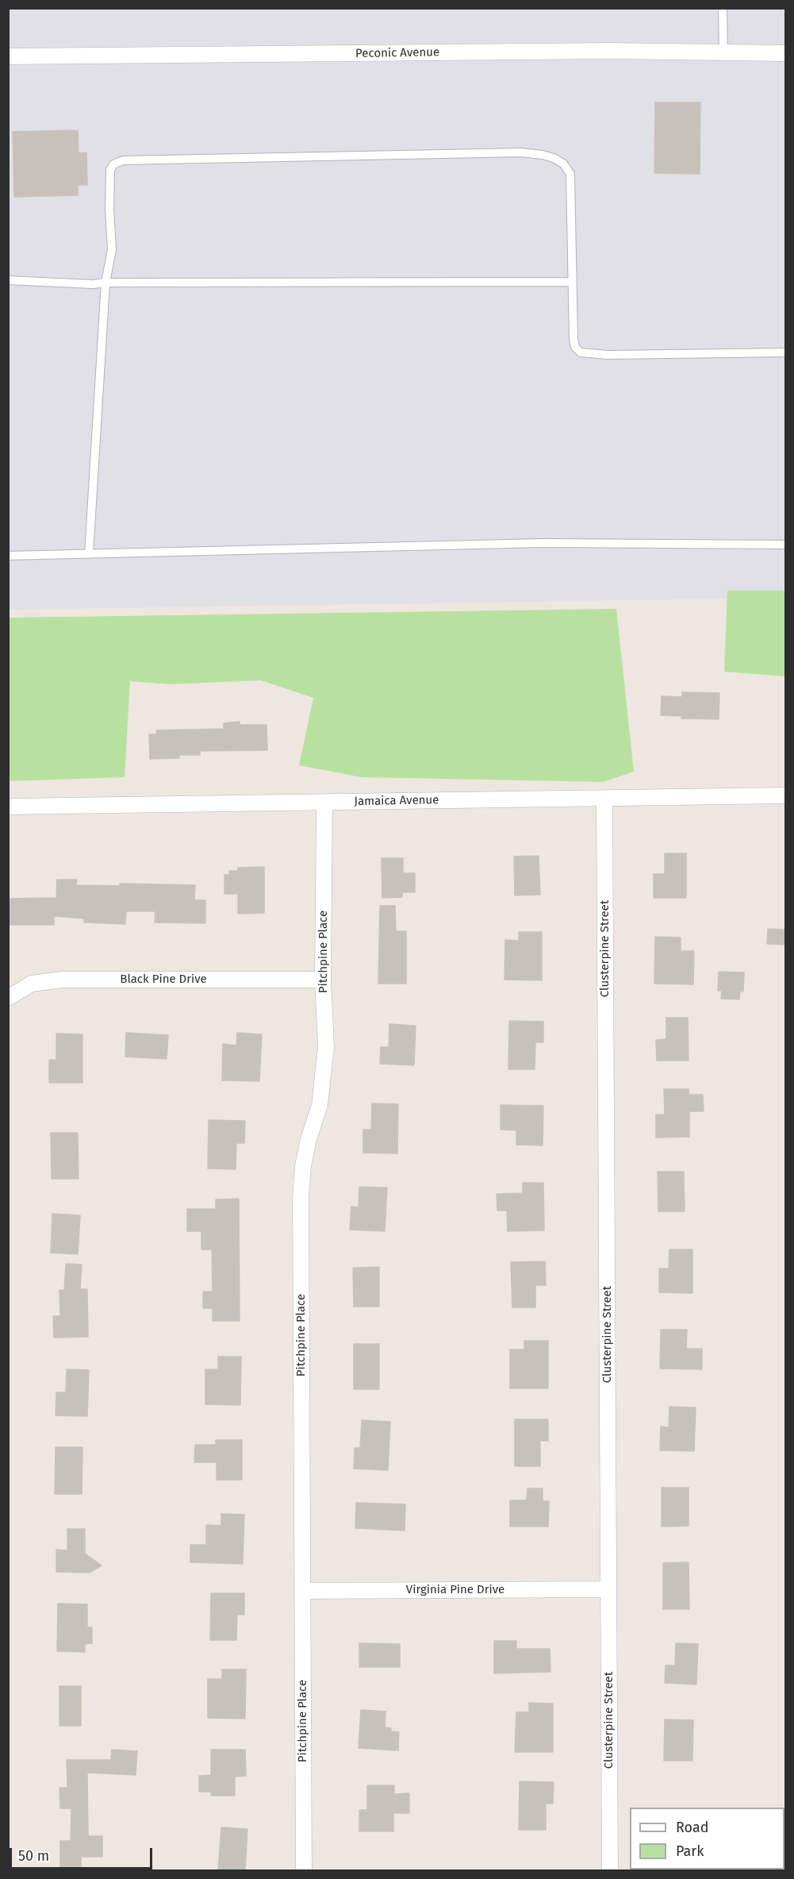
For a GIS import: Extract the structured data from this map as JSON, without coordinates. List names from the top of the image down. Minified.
{"streets":{"street":["Peconic Avenue","Jamaica Avenue","Clusterpine Street","Pitchpine Place","Black Pine Drive","Virginia Pine Drive"]},"crossings":[["Jamaica Avenue","Clusterpine Street"],["Jamaica Avenue","Pitchpine Place"],["Clusterpine Street","Virginia Pine Drive"],["Pitchpine Place","Black Pine Drive"],["Pitchpine Place","Virginia Pine Drive"]],"legend":["Road","Park"],"scale_bar":"50 m"}
